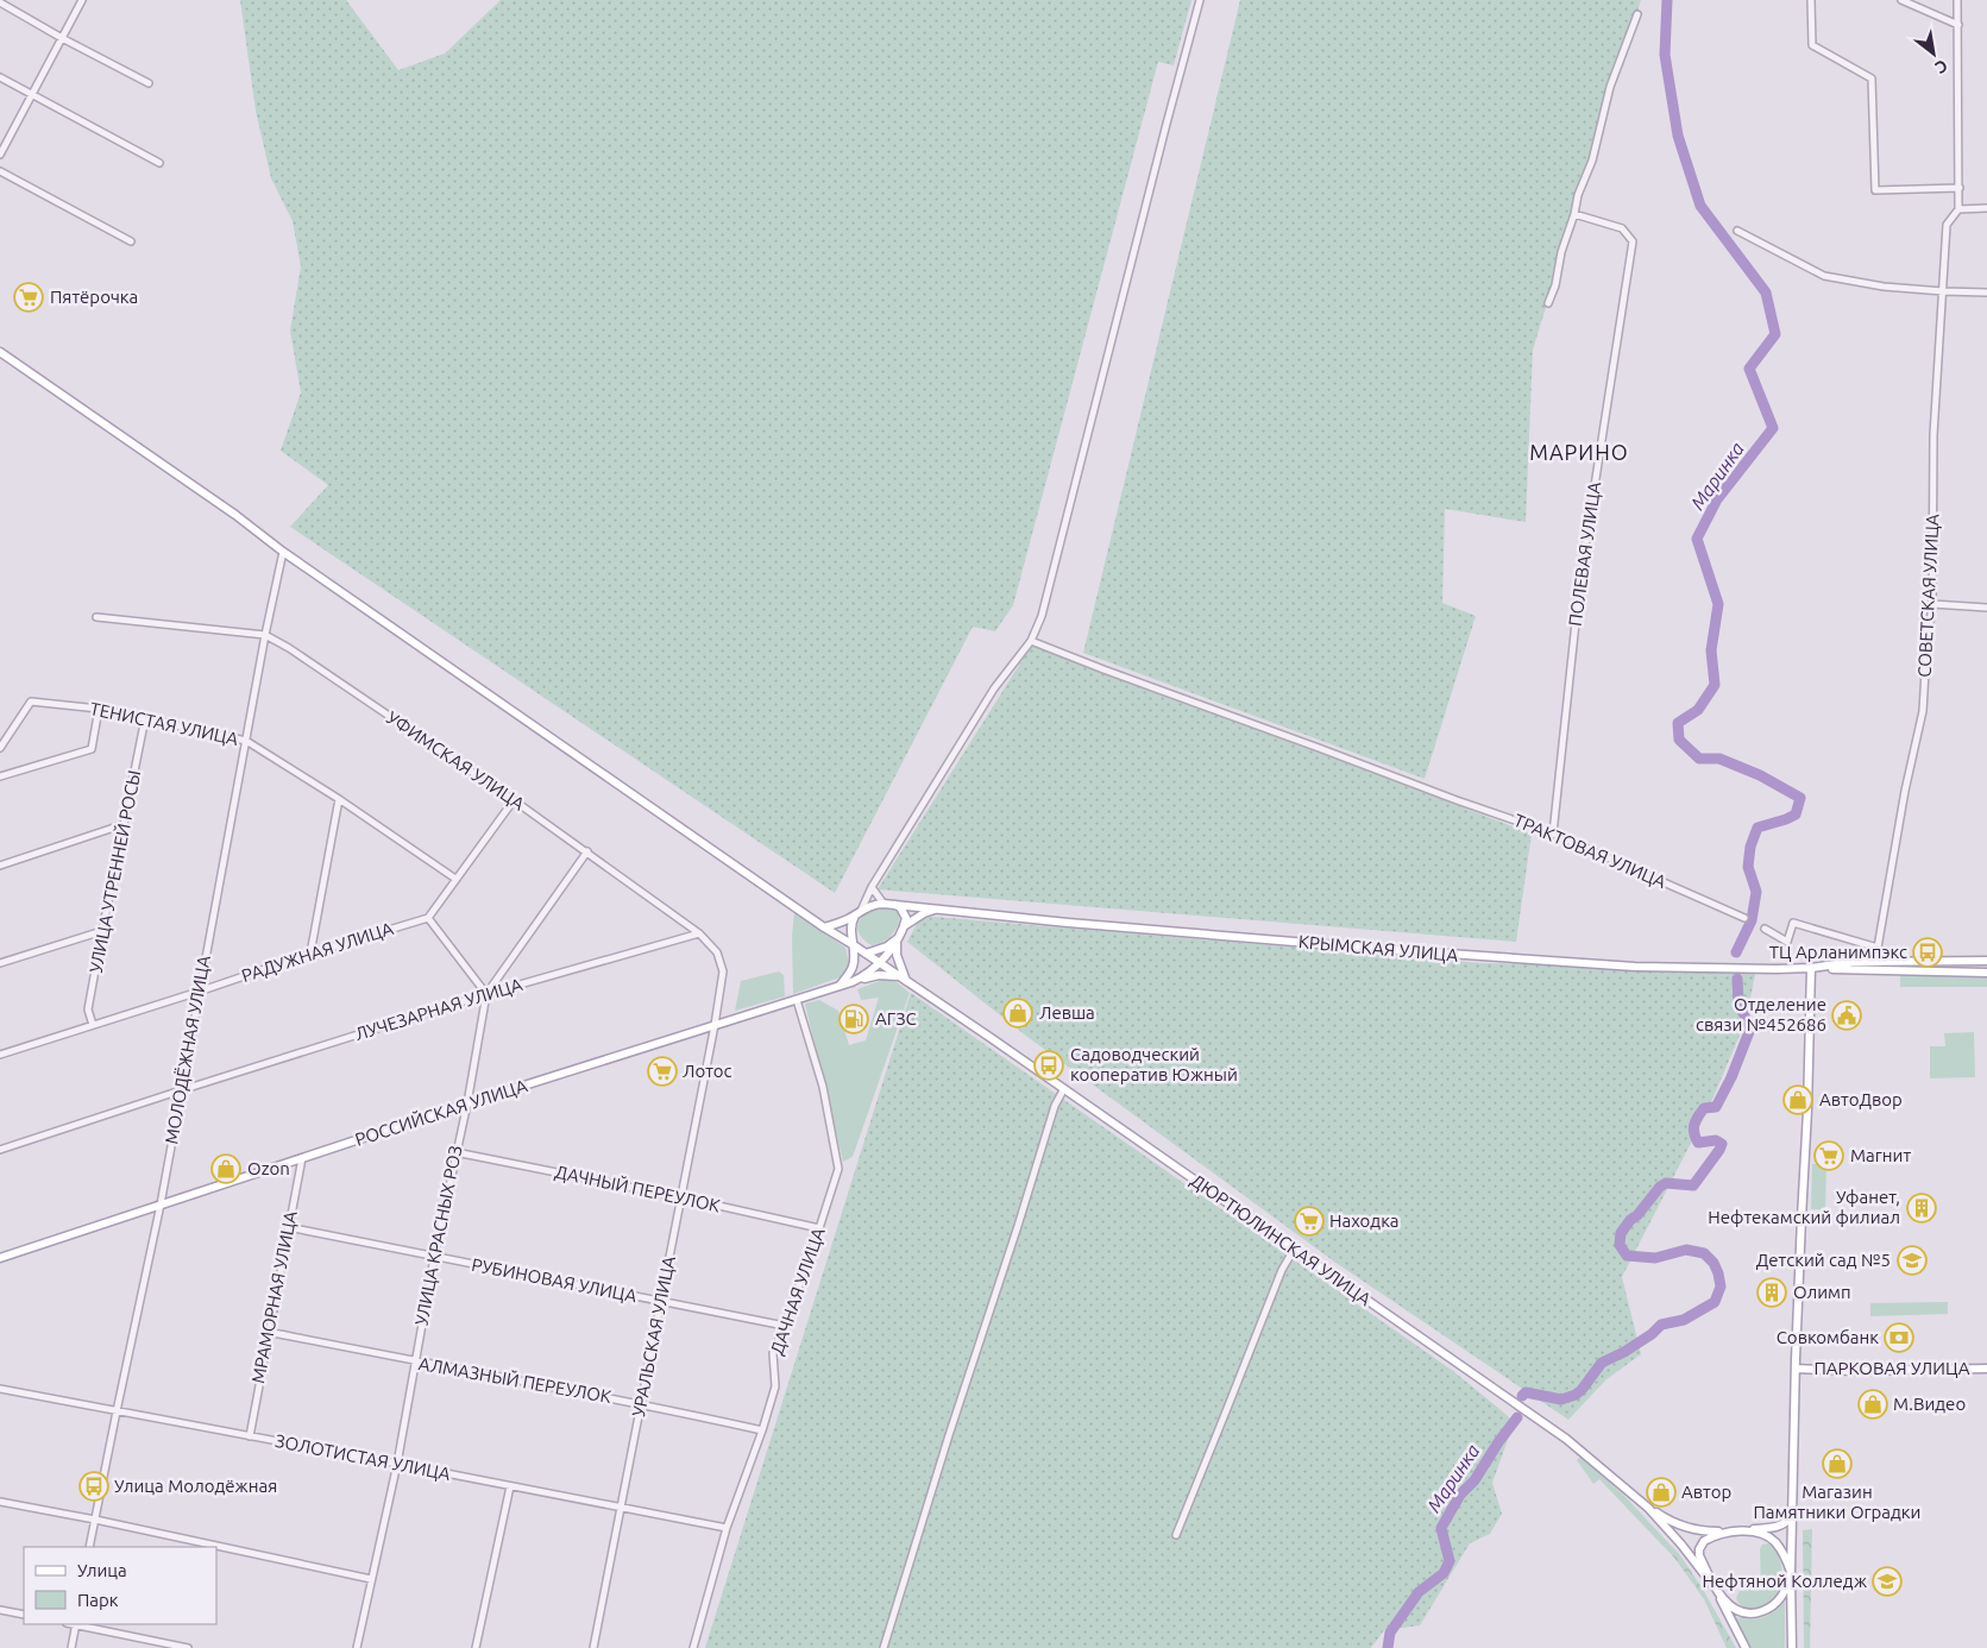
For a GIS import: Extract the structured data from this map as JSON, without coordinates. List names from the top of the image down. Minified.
{"streets":{"main road":["КРЫМСКАЯ УЛИЦА","РОССИЙСКАЯ УЛИЦА","ДЮРТЮЛИНСКАЯ УЛИЦА","ПАРКОВАЯ УЛИЦА"],"street":["ПОЛЕВАЯ УЛИЦА","СОВЕТСКАЯ УЛИЦА","ТЕНИСТАЯ УЛИЦА","УФИМСКАЯ УЛИЦА","ТРАКТОВАЯ УЛИЦА","УЛИЦА УТРЕННЕЙ РОСЫ","РАДУЖНАЯ УЛИЦА","ЛУЧЕЗАРНАЯ УЛИЦА","МОЛОДЁЖНАЯ УЛИЦА","ДАЧНЫЙ ПЕРЕУЛОК","УЛИЦА КРАСНЫХ РОЗ","РУБИНОВАЯ УЛИЦА","ДАЧНАЯ УЛИЦА","МРАМОРНАЯ УЛИЦА","УРАЛЬСКАЯ УЛИЦА","АЛМАЗНЫЙ ПЕРЕУЛОК","ЗОЛОТИСТАЯ УЛИЦА"]},"crossings":[["ПОЛЕВАЯ УЛИЦА","ТРАКТОВАЯ УЛИЦА"],["ТЕНИСТАЯ УЛИЦА","УЛИЦА УТРЕННЕЙ РОСЫ"],["ТЕНИСТАЯ УЛИЦА","МОЛОДЁЖНАЯ УЛИЦА"],["УФИМСКАЯ УЛИЦА","ЛУЧЕЗАРНАЯ УЛИЦА"],["УФИМСКАЯ УЛИЦА","МОЛОДЁЖНАЯ УЛИЦА"],["УФИМСКАЯ УЛИЦА","РОССИЙСКАЯ УЛИЦА"],["УФИМСКАЯ УЛИЦА","УЛИЦА КРАСНЫХ РОЗ"],["УФИМСКАЯ УЛИЦА","УРАЛЬСКАЯ УЛИЦА"],["УЛИЦА УТРЕННЕЙ РОСЫ","РАДУЖНАЯ УЛИЦА"],["КРЫМСКАЯ УЛИЦА","РОССИЙСКАЯ УЛИЦА"],["КРЫМСКАЯ УЛИЦА","ДЮРТЮЛИНСКАЯ УЛИЦА"],["РАДУЖНАЯ УЛИЦА","МОЛОДЁЖНАЯ УЛИЦА"],["ЛУЧЕЗАРНАЯ УЛИЦА","МОЛОДЁЖНАЯ УЛИЦА"],["ЛУЧЕЗАРНАЯ УЛИЦА","УЛИЦА КРАСНЫХ РОЗ"],["МОЛОДЁЖНАЯ УЛИЦА","РОССИЙСКАЯ УЛИЦА"],["МОЛОДЁЖНАЯ УЛИЦА","ЗОЛОТИСТАЯ УЛИЦА"],["РОССИЙСКАЯ УЛИЦА","УЛИЦА КРАСНЫХ РОЗ"],["РОССИЙСКАЯ УЛИЦА","ДЮРТЮЛИНСКАЯ УЛИЦА"],["РОССИЙСКАЯ УЛИЦА","ДАЧНАЯ УЛИЦА"],["РОССИЙСКАЯ УЛИЦА","МРАМОРНАЯ УЛИЦА"],["РОССИЙСКАЯ УЛИЦА","УРАЛЬСКАЯ УЛИЦА"],["ДАЧНЫЙ ПЕРЕУЛОК","УЛИЦА КРАСНЫХ РОЗ"],["ДАЧНЫЙ ПЕРЕУЛОК","ДАЧНАЯ УЛИЦА"],["ДАЧНЫЙ ПЕРЕУЛОК","УРАЛЬСКАЯ УЛИЦА"],["УЛИЦА КРАСНЫХ РОЗ","РУБИНОВАЯ УЛИЦА"],["УЛИЦА КРАСНЫХ РОЗ","АЛМАЗНЫЙ ПЕРЕУЛОК"],["УЛИЦА КРАСНЫХ РОЗ","ЗОЛОТИСТАЯ УЛИЦА"],["РУБИНОВАЯ УЛИЦА","ДАЧНАЯ УЛИЦА"],["РУБИНОВАЯ УЛИЦА","МРАМОРНАЯ УЛИЦА"],["РУБИНОВАЯ УЛИЦА","УРАЛЬСКАЯ УЛИЦА"],["ДАЧНАЯ УЛИЦА","АЛМАЗНЫЙ ПЕРЕУЛОК"],["ДАЧНАЯ УЛИЦА","ЗОЛОТИСТАЯ УЛИЦА"],["МРАМОРНАЯ УЛИЦА","АЛМАЗНЫЙ ПЕРЕУЛОК"],["МРАМОРНАЯ УЛИЦА","ЗОЛОТИСТАЯ УЛИЦА"],["УРАЛЬСКАЯ УЛИЦА","АЛМАЗНЫЙ ПЕРЕУЛОК"],["УРАЛЬСКАЯ УЛИЦА","ЗОЛОТИСТАЯ УЛИЦА"]],"districts":["МАРИНО"],"water":["Маринка"],"places":{"supermarket":["Пятёрочка","Лотос","Магнит","Находка"],"bus stop":["ТЦ Арланимпэкс","Садоводческий кооператив Южный","Улица Молодёжная"],"shop":["Левша","АвтоДвор","Ozon","М.Видео","Магазин Памятники Оградки","Автор"],"public building":["Отделение связи №452686"],"fuel station":["АГЗС"],"building":["Уфанет, Нефтекамский филиал","Олимп"],"school or university":["Детский сад №5","Нефтяной Колледж"],"bank":["Совкомбанк"]},"legend":["Улица","Парк"],"north":"bottom right"}
